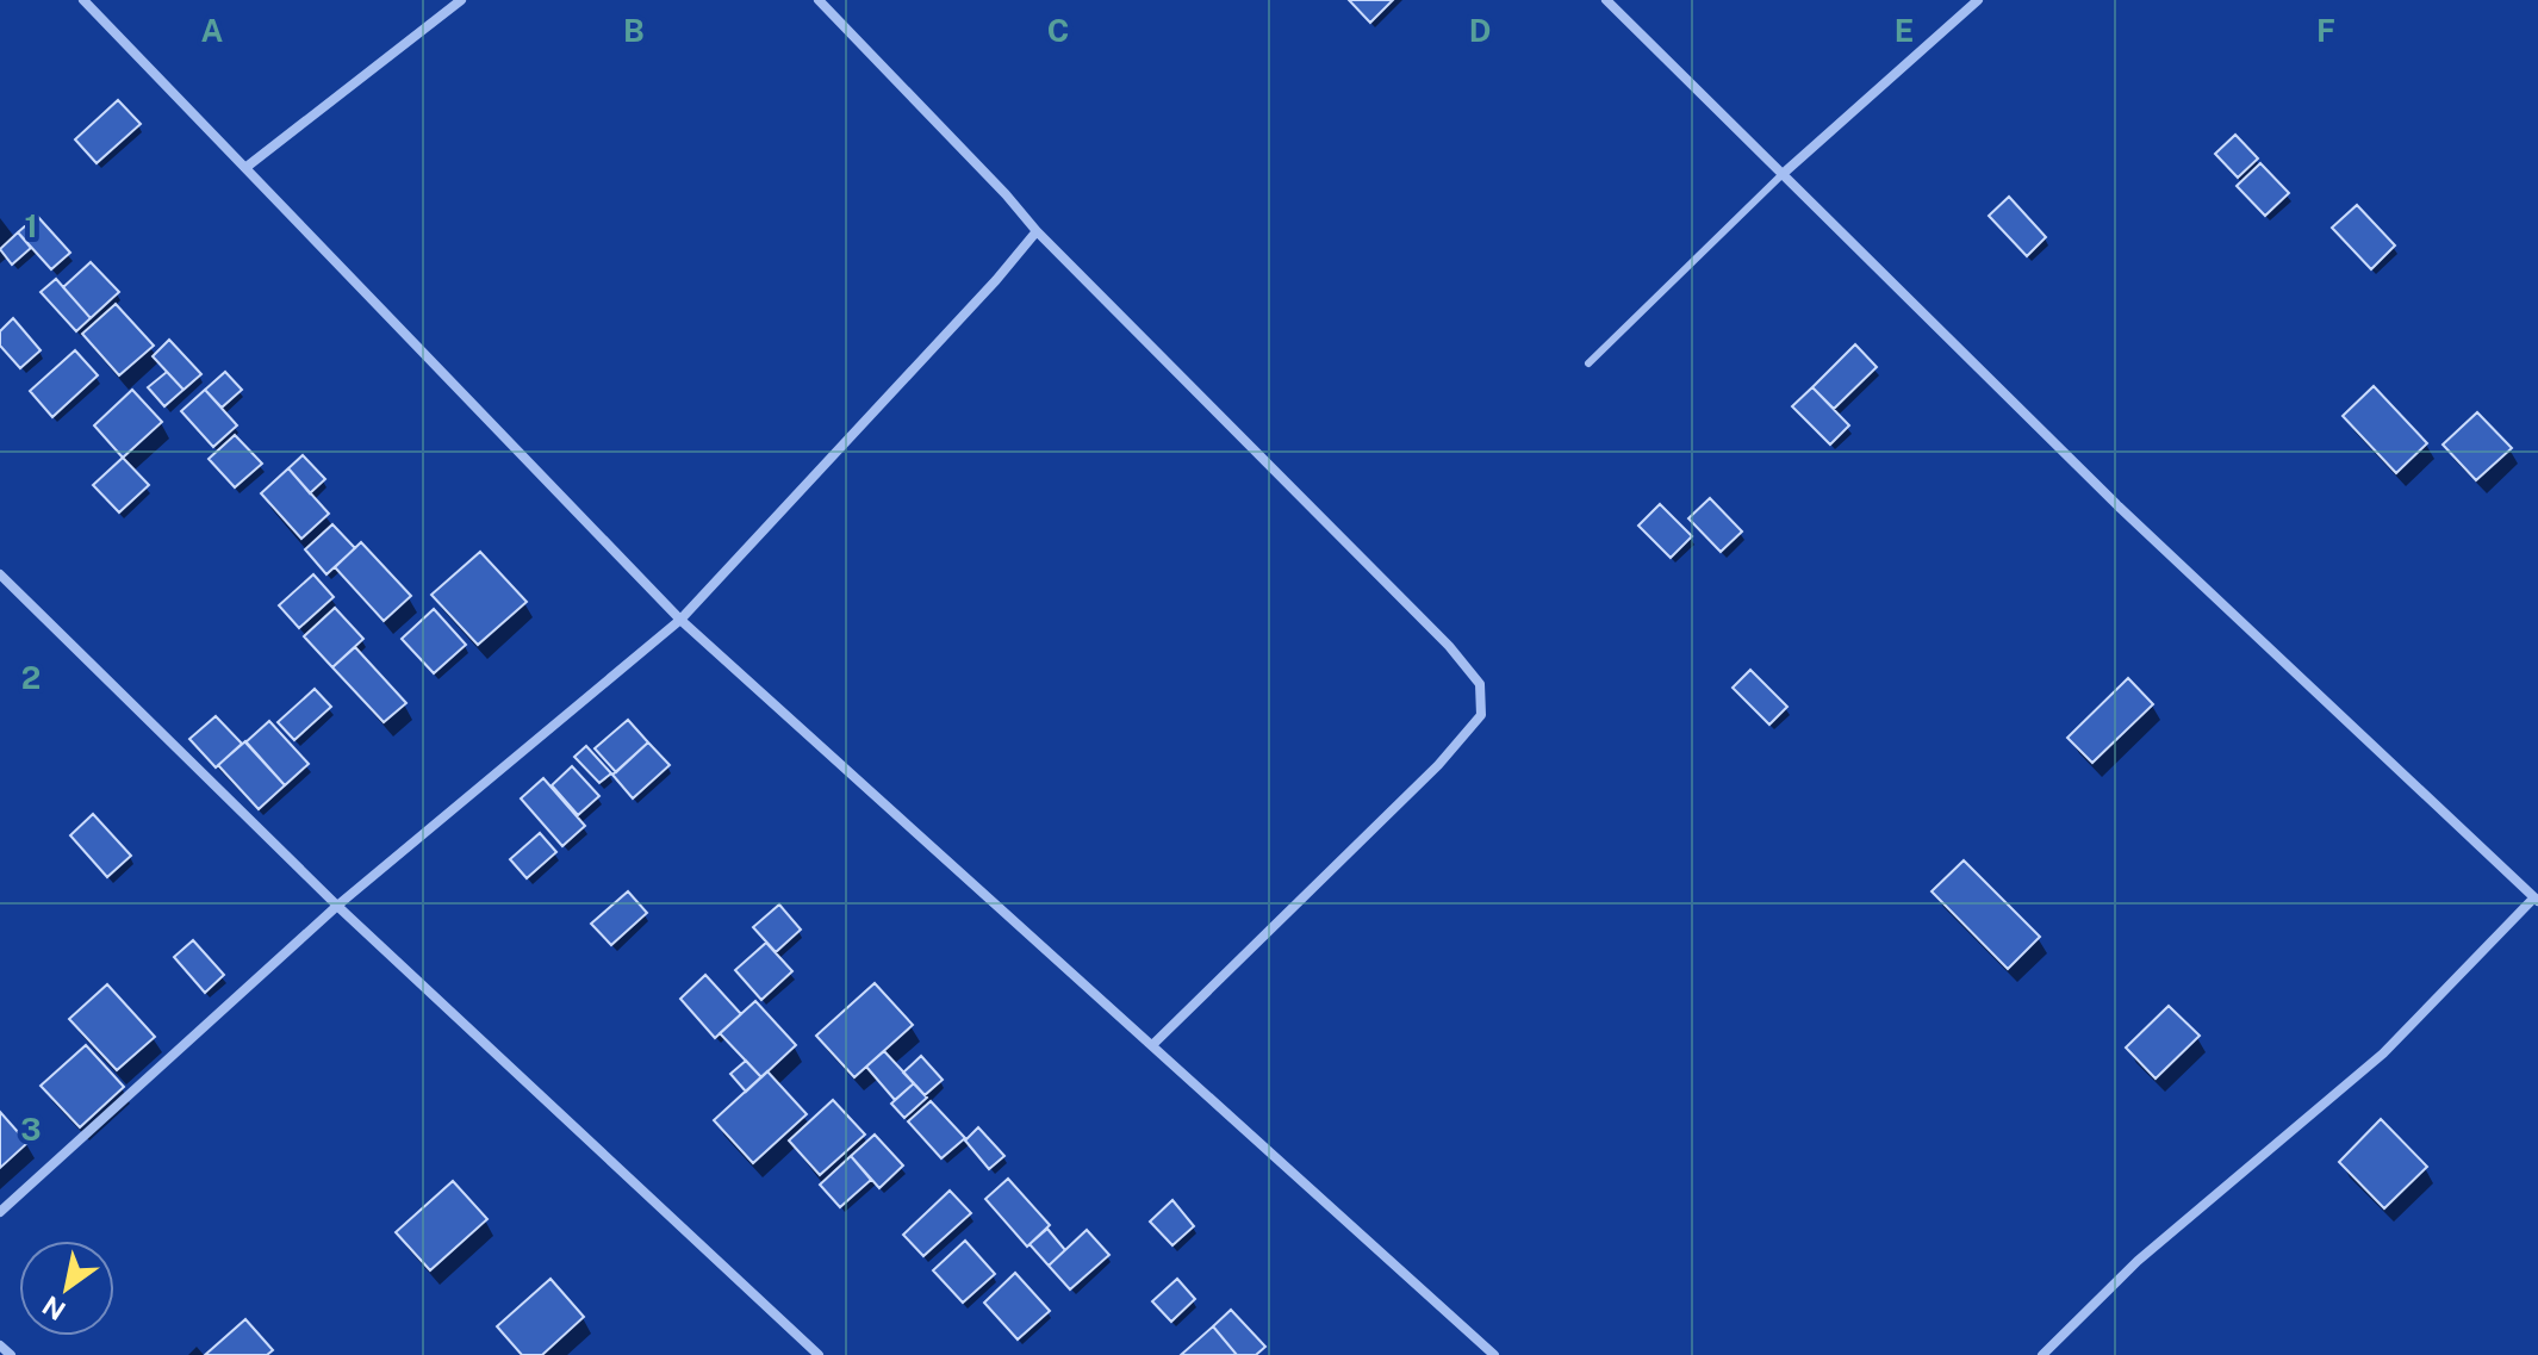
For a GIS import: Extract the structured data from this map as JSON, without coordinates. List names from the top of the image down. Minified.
{"north":"bottom left","grid":{"columns":["A","B","C","D","E","F"],"rows":["1","2","3"]}}
